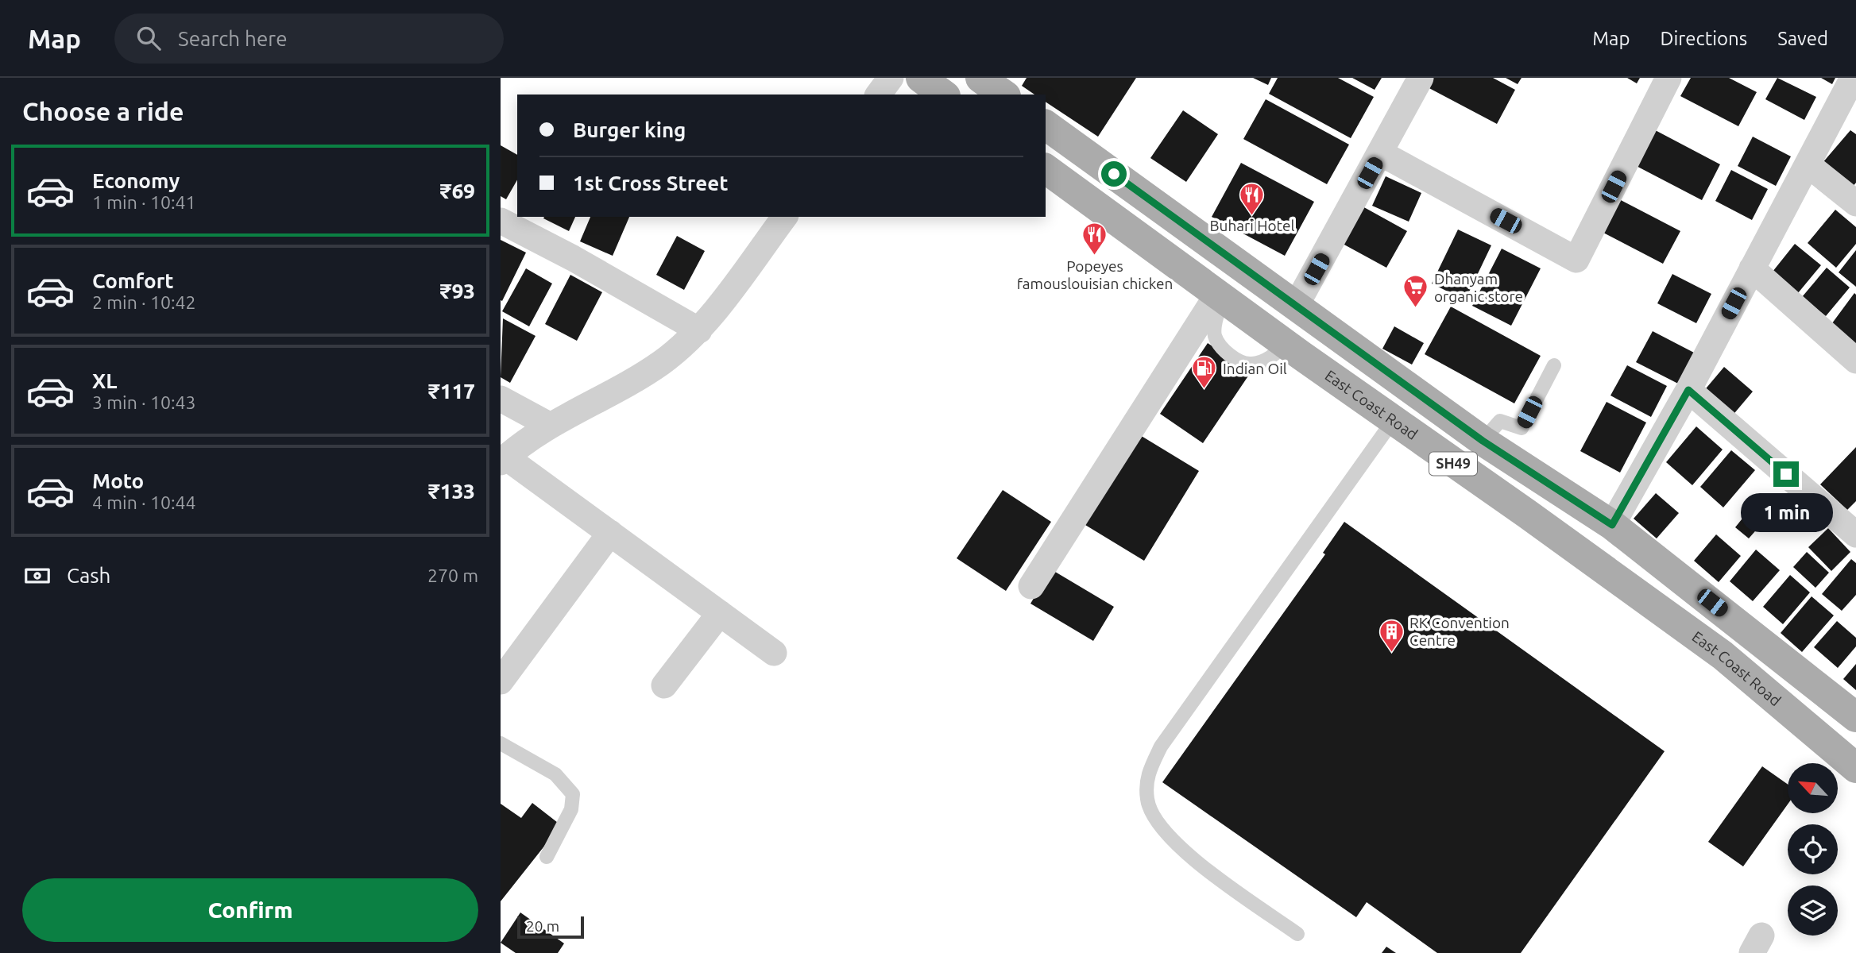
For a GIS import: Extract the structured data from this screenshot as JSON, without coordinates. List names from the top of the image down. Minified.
{"streets":{"main road":["East Coast Road","SH49"]},"places":{"restaurant":["Buhari Hotel","Popeyes famouslouisian chicken"],"supermarket":["Dhanyam organic store"],"fuel station":["Indian Oil"],"building":["RK Convention Centre"]},"scale_bar":"20 m","north":"top left","page":{"header":"Map","search":"Search here","nav":["Map","Directions","Saved"],"heading":"Choose a ride","banner":["Burger king","1st Cross Street"],"list":[{"name":"Economy","note":"1 min · 10:41","value":"₹69"},{"name":"Comfort","note":"2 min · 10:42","value":"₹93"},{"name":"XL","note":"3 min · 10:43","value":"₹117"},{"name":"Moto","note":"4 min · 10:44","value":"₹133"}],"bubble":"1 min","pay":["Cash","270 m"],"buttons":"Confirm","scale":"20 m"}}
